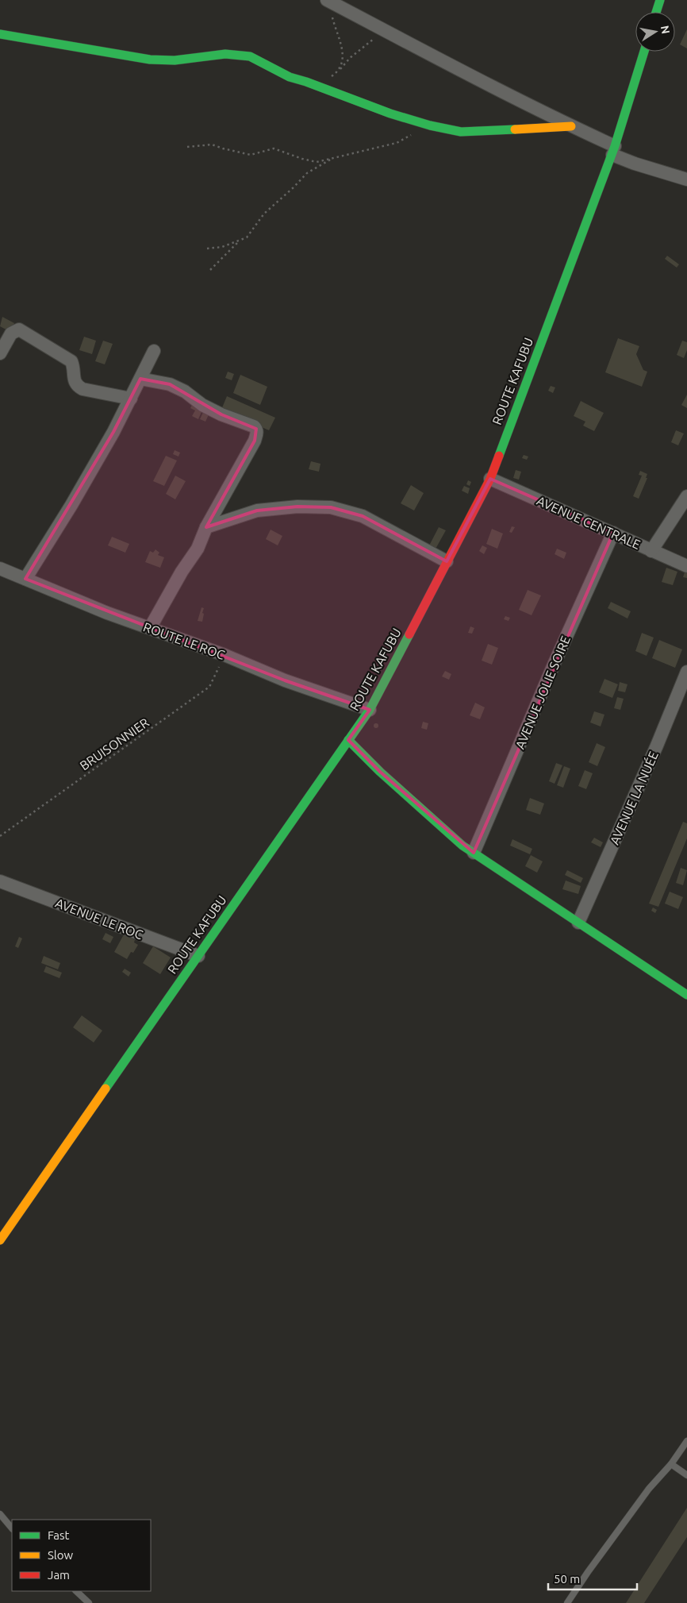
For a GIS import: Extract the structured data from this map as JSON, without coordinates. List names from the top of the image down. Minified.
{"streets":{"main road":["ROUTE KAFUBU"],"street":["AVENUE CENTRALE","ROUTE LE ROC","AVENUE JOLIE SOIRE","AVENUE LA NUÉE","AVENUE LE ROC"],"path":["BRUISONNIER"]},"crossings":[["ROUTE KAFUBU","AVENUE CENTRALE"],["ROUTE KAFUBU","ROUTE LE ROC"],["ROUTE KAFUBU","AVENUE LE ROC"],["AVENUE CENTRALE","AVENUE JOLIE SOIRE"],["ROUTE LE ROC","BRUISONNIER"]],"legend":["Fast","Slow","Jam"],"scale_bar":"50 m","north":"right"}
